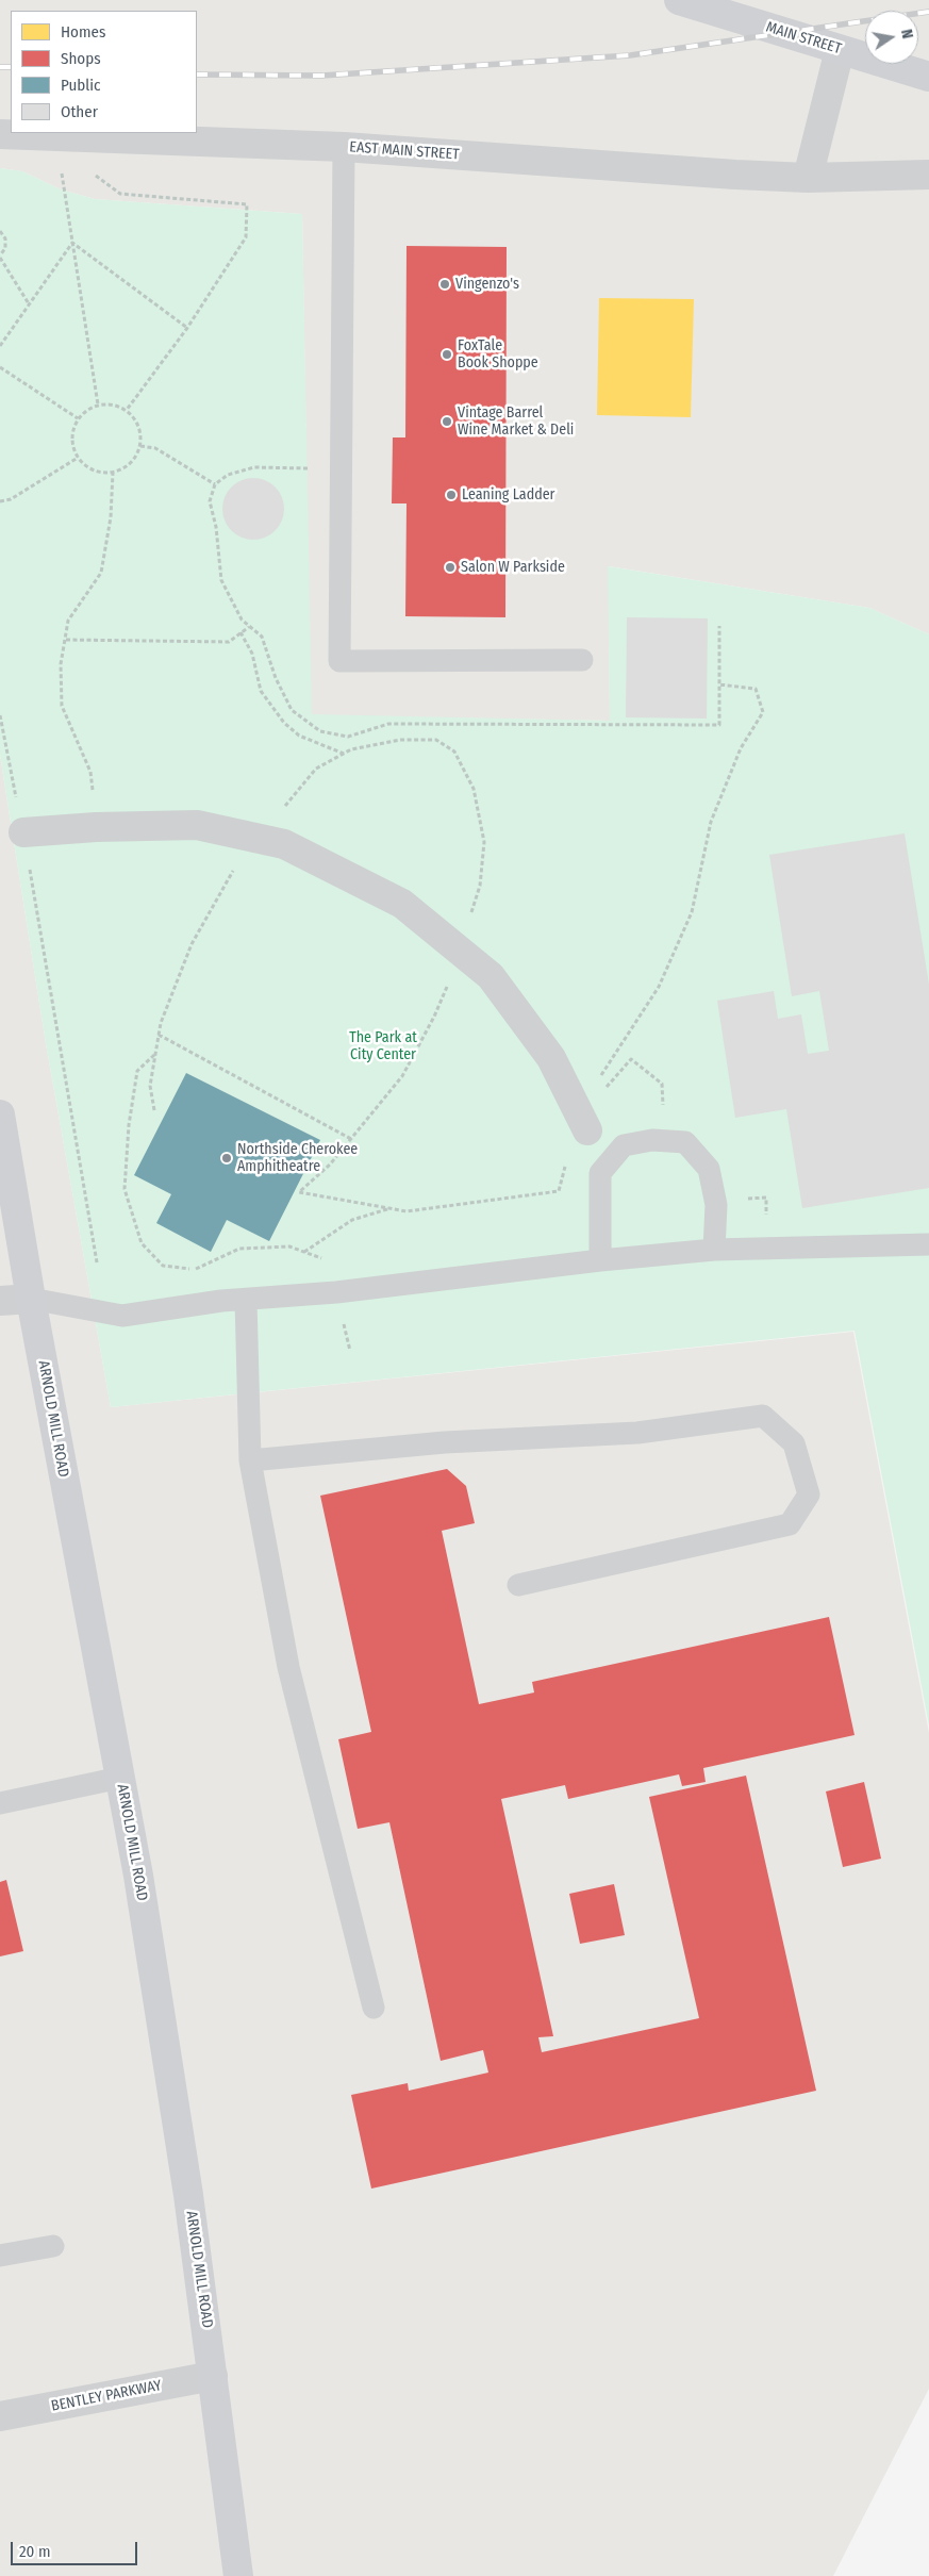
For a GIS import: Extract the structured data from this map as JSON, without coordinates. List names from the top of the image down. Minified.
{"streets":{"main road":["MAIN STREET","ARNOLD MILL ROAD"],"street":["EAST MAIN STREET","BENTLEY PARKWAY"]},"crossings":[["ARNOLD MILL ROAD","BENTLEY PARKWAY"]],"parks":["The Park at City Center"],"places":["Vingenzo's","FoxTale Book Shoppe","Vintage Barrel Wine Market & Deli","Leaning Ladder","Salon W Parkside","Northside Cherokee Amphitheatre"],"legend":["Homes","Shops","Public","Other"],"scale_bar":"20 m","north":"right"}
